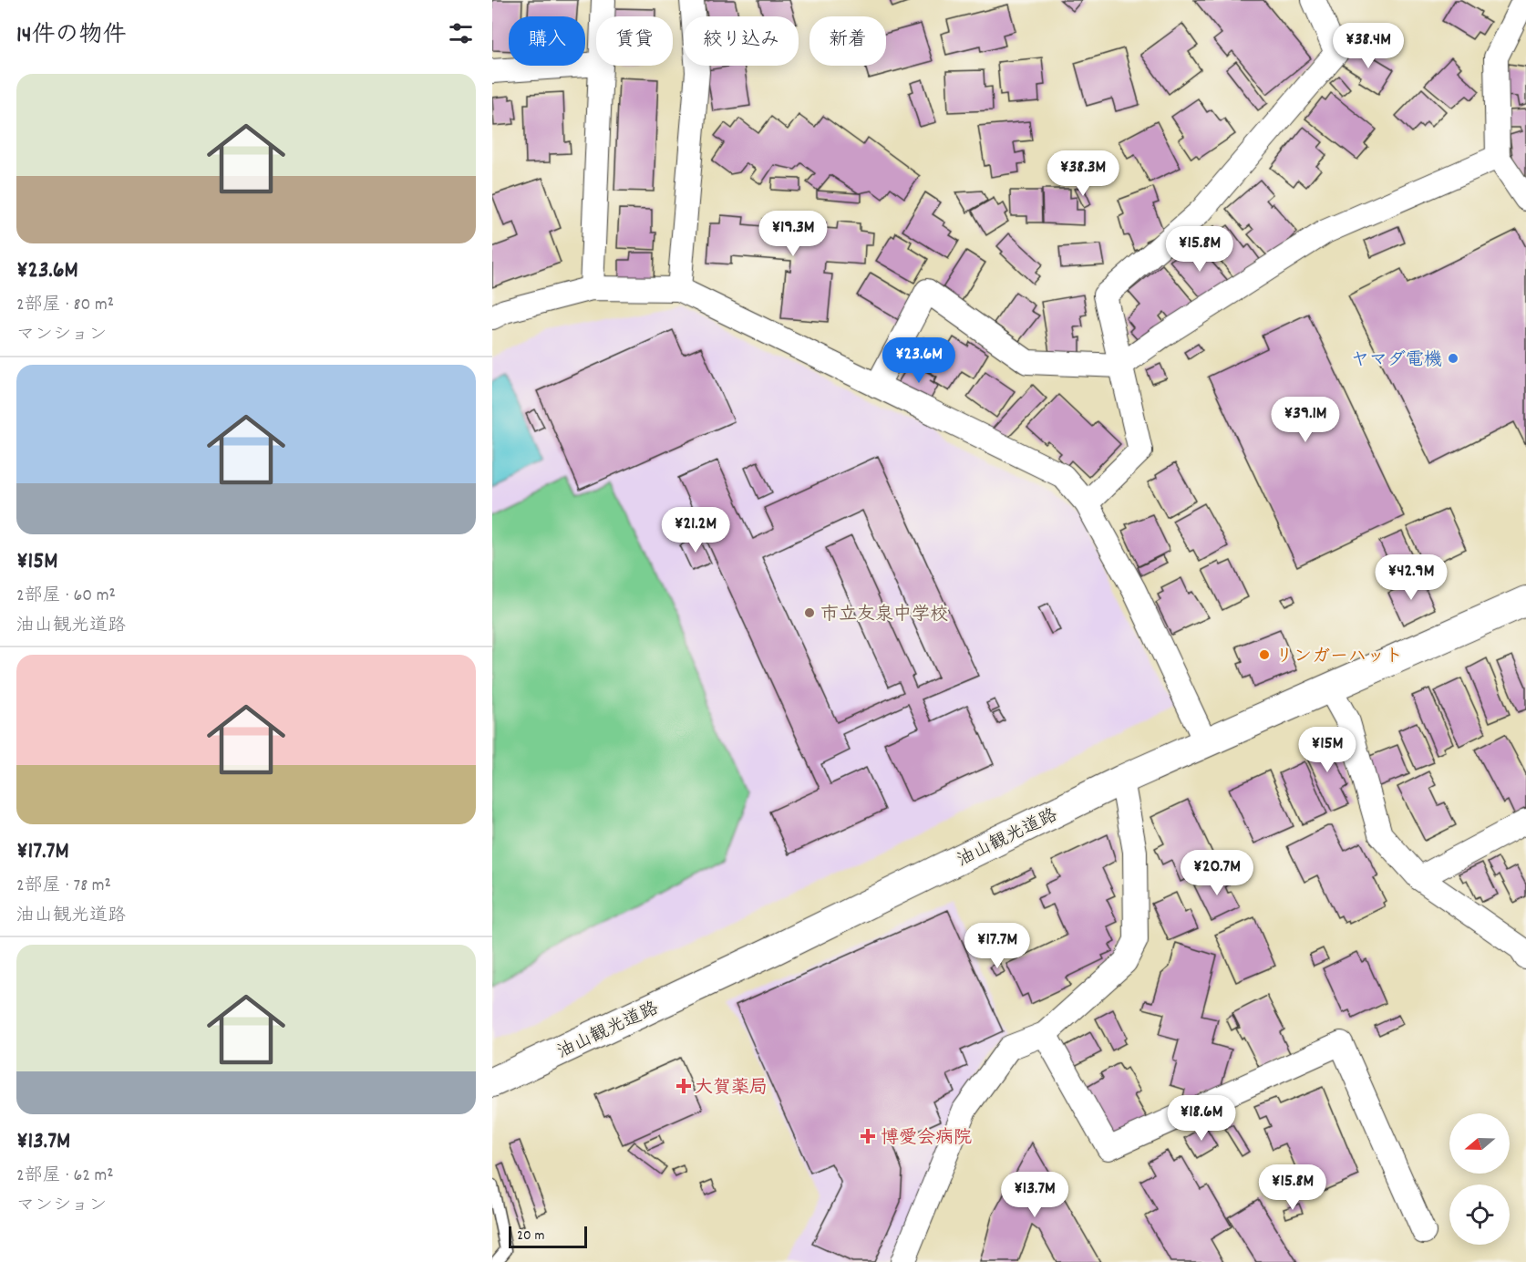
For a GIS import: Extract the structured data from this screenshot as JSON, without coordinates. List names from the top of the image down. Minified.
{"streets":{"street":["油山観光道路"]},"places":{"other":["ヤマダ電機","市立友泉中学校","リンガーハット"],"health":["大賀薬局","博愛会病院"]},"scale_bar":"20 m","north":"left","page":{"heading":"14件の物件","chip":["購入","賃貸","絞り込み","新着"],"price":["¥38.4M","¥38.3M","¥19.3M","¥15.8M","¥23.6M","¥39.1M","¥21.2M","¥42.9M","¥15M","¥20.7M","¥17.7M","¥18.6M","¥15.8M","¥13.7M"],"list":[{"name":"¥23.6M","note":"2部屋 · 80 m² · マンション"},{"name":"¥15M","note":"2部屋 · 60 m² · 油山観光道路"},{"name":"¥17.7M","note":"2部屋 · 78 m² · 油山観光道路"},{"name":"¥13.7M","note":"2部屋 · 62 m² · マンション"}],"scale":"20 m"}}
